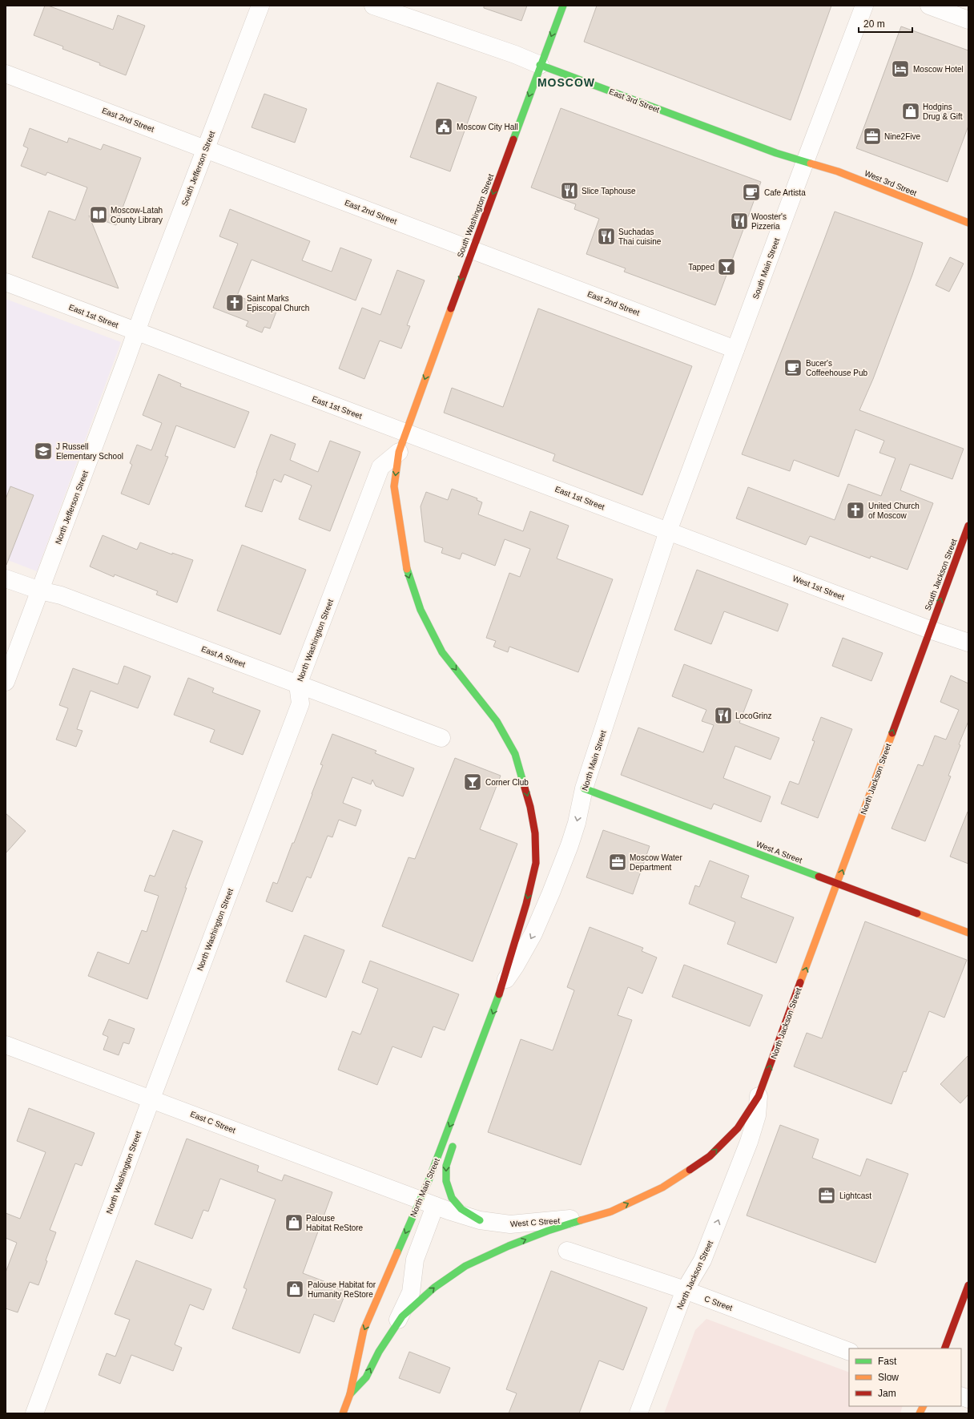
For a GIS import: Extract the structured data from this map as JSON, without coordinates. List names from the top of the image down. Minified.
{"streets":{"main road":["East 3rd Street","West 3rd Street","South Washington Street","South Jackson Street","North Main Street","North Jackson Street","West A Street"],"street":["East 2nd Street","South Jefferson Street","South Main Street","East 1st Street","North Jefferson Street","West 1st Street","North Washington Street","East A Street","East C Street","West C Street","C Street"]},"crossings":[["East 3rd Street","West 3rd Street"],["East 3rd Street","South Washington Street"],["East 3rd Street","South Main Street"],["East 2nd Street","South Jefferson Street"],["East 2nd Street","South Washington Street"],["East 2nd Street","South Main Street"],["South Jefferson Street","East 1st Street"],["South Jefferson Street","North Jefferson Street"],["West 3rd Street","South Main Street"],["South Washington Street","East 1st Street"],["South Washington Street","North Washington Street"],["South Washington Street","North Main Street"],["South Main Street","East 1st Street"],["South Main Street","West 1st Street"],["South Main Street","North Main Street"],["East 1st Street","North Jefferson Street"],["East 1st Street","West 1st Street"],["East 1st Street","North Main Street"],["North Jefferson Street","East A Street"],["South Jackson Street","West 1st Street"],["South Jackson Street","North Jackson Street"],["West 1st Street","North Main Street"],["West 1st Street","North Jackson Street"],["North Washington Street","East A Street"],["North Washington Street","North Main Street"],["North Washington Street","East C Street"],["North Main Street","North Jackson Street"],["North Main Street","West A Street"],["North Main Street","East C Street"],["North Main Street","West C Street"],["North Jackson Street","West A Street"],["North Jackson Street","C Street"],["East C Street","West C Street"]],"one_way":["South Washington Street","South Jackson Street","North Jackson Street"],"districts":["MOSCOW"],"places":{"hotel":["Moscow Hotel"],"shop":["Hodgins Drug & Gift","Palouse Habitat ReStore","Palouse Habitat for Humanity ReStore"],"public building":["Moscow City Hall"],"office":["Nine2Five","Moscow Water Department","Lightcast"],"restaurant":["Slice Taphouse","Wooster's Pizzeria","Suchadas Thai cuisine","LocoGrinz"],"cafe":["Cafe Artista","Bucer's Coffeehouse Pub"],"library":["Moscow-Latah County Library"],"bar":["Tapped","Corner Club"],"church":["Saint Marks Episcopal Church","United Church of Moscow"],"school or university":["J Russell Elementary School"]},"legend":["Fast","Slow","Jam"],"scale_bar":"20 m"}
